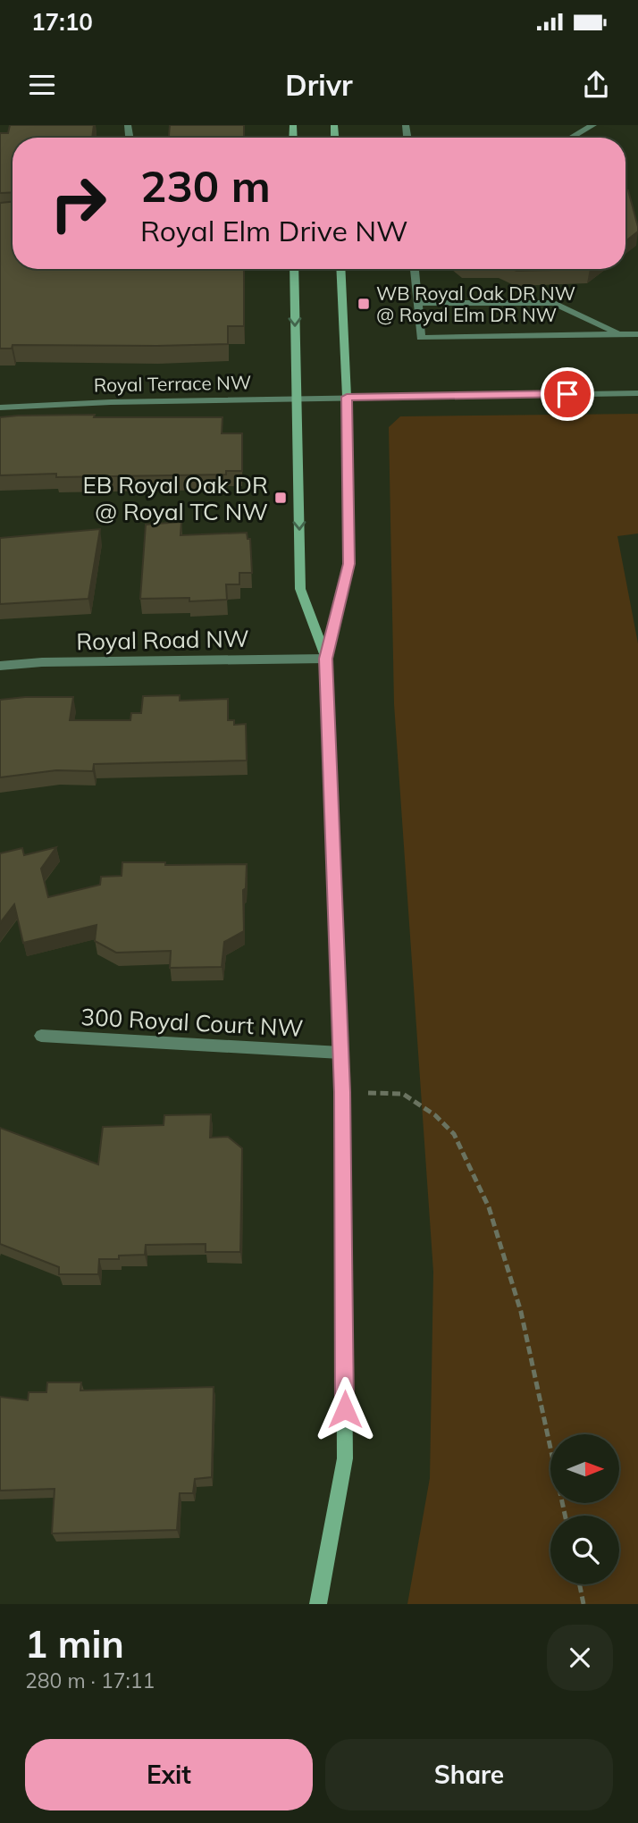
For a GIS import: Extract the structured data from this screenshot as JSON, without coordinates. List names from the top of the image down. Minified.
{"streets":{"street":["Royal Terrace NW","Royal Road NW","300 Royal Court NW"]},"places":{"transit":["WB Royal Oak DR NW @ Royal Elm DR NW","EB Royal Oak DR @ Royal TC NW"]},"north":"right","page":{"status":"17:10","header":"Drivr","turn":["230 m","Royal Elm Drive NW"],"heading":["1 min","280 m · 17:11"],"buttons":["Exit","Share"]}}
